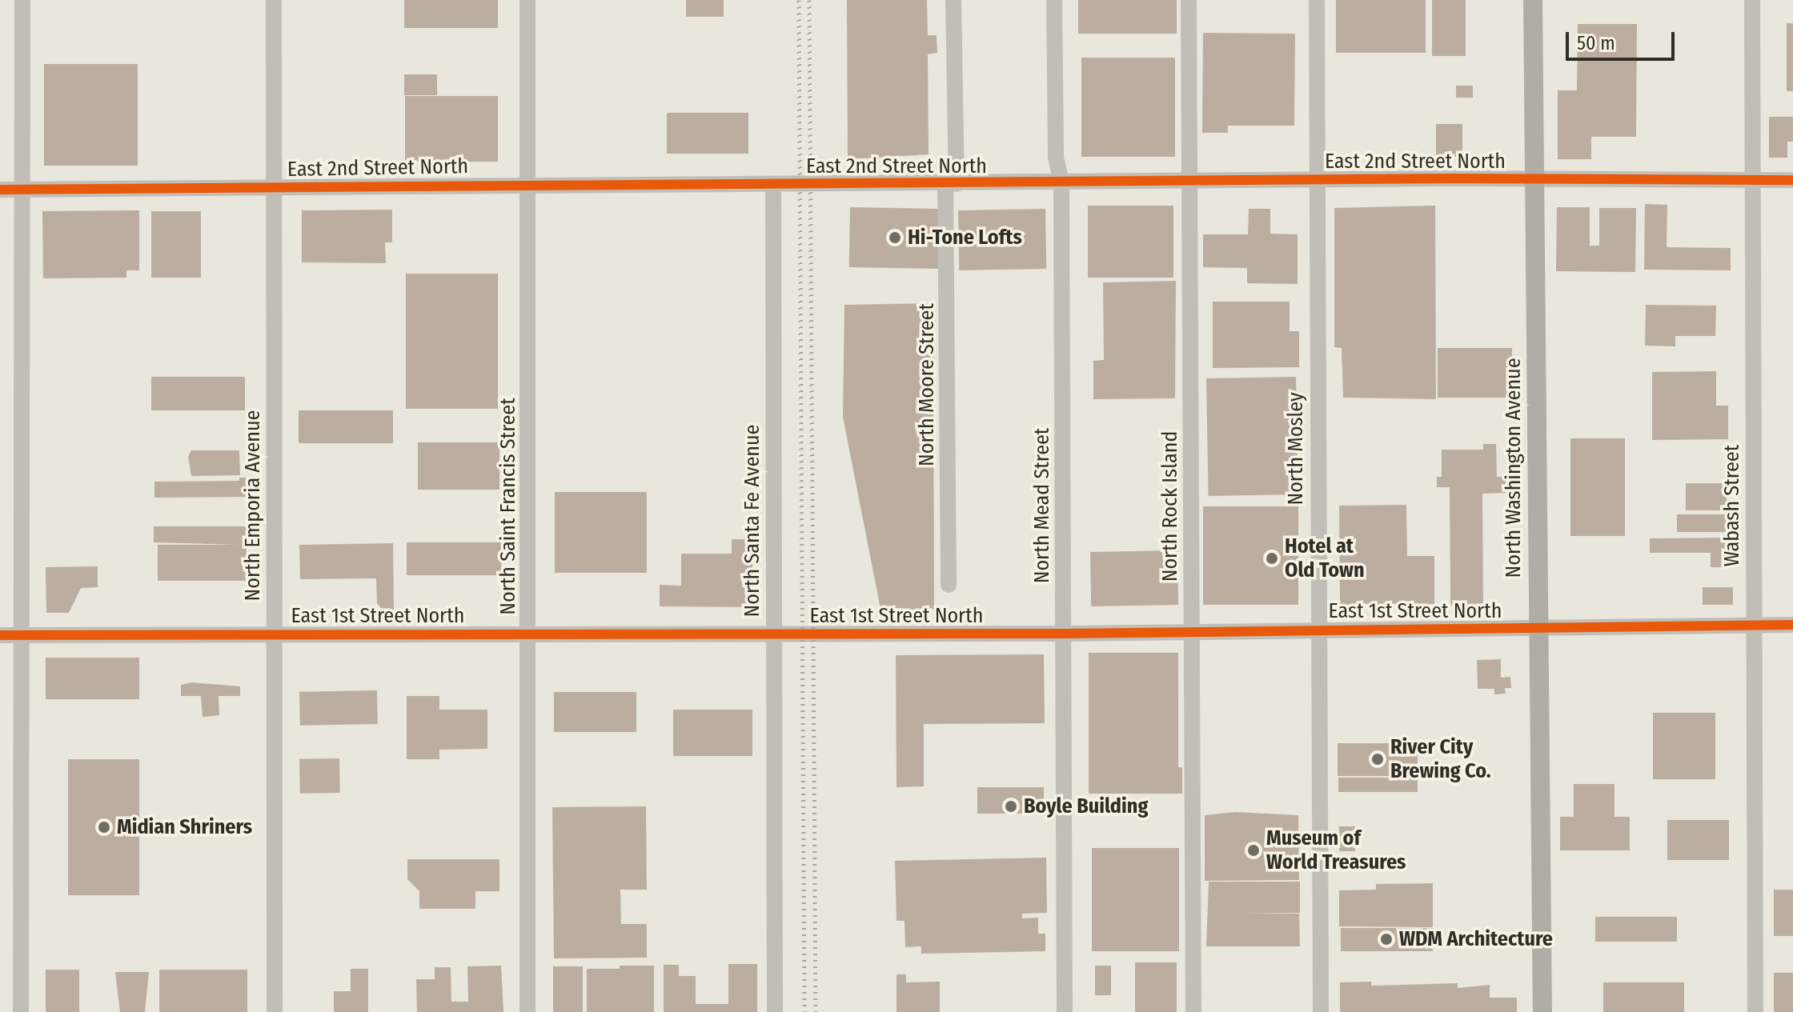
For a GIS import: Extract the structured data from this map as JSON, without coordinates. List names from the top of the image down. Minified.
{"streets":{"main road":["North Washington Avenue"],"street":["East 2nd Street North","North Moore Street","North Mosley","North Emporia Avenue","North Mead Street","Wabash Street","North Saint Francis Street","North Rock Island","North Santa Fe Avenue","East 1st Street North"]},"crossings":[["East 2nd Street North","North Moore Street"],["East 2nd Street North","North Mosley"],["East 2nd Street North","North Washington Avenue"],["East 2nd Street North","North Emporia Avenue"],["East 2nd Street North","North Mead Street"],["East 2nd Street North","Wabash Street"],["East 2nd Street North","North Saint Francis Street"],["East 2nd Street North","North Rock Island"],["East 2nd Street North","North Santa Fe Avenue"],["North Mosley","East 1st Street North"],["North Washington Avenue","East 1st Street North"],["North Emporia Avenue","East 1st Street North"],["North Mead Street","East 1st Street North"],["Wabash Street","East 1st Street North"],["North Saint Francis Street","East 1st Street North"],["North Rock Island","East 1st Street North"],["North Santa Fe Avenue","East 1st Street North"]],"places":["Hi-Tone Lofts","Hotel at Old Town","River City Brewing Co.","Boyle Building","Midian Shriners","Museum of World Treasures","WDM Architecture"],"scale_bar":"50 m"}
